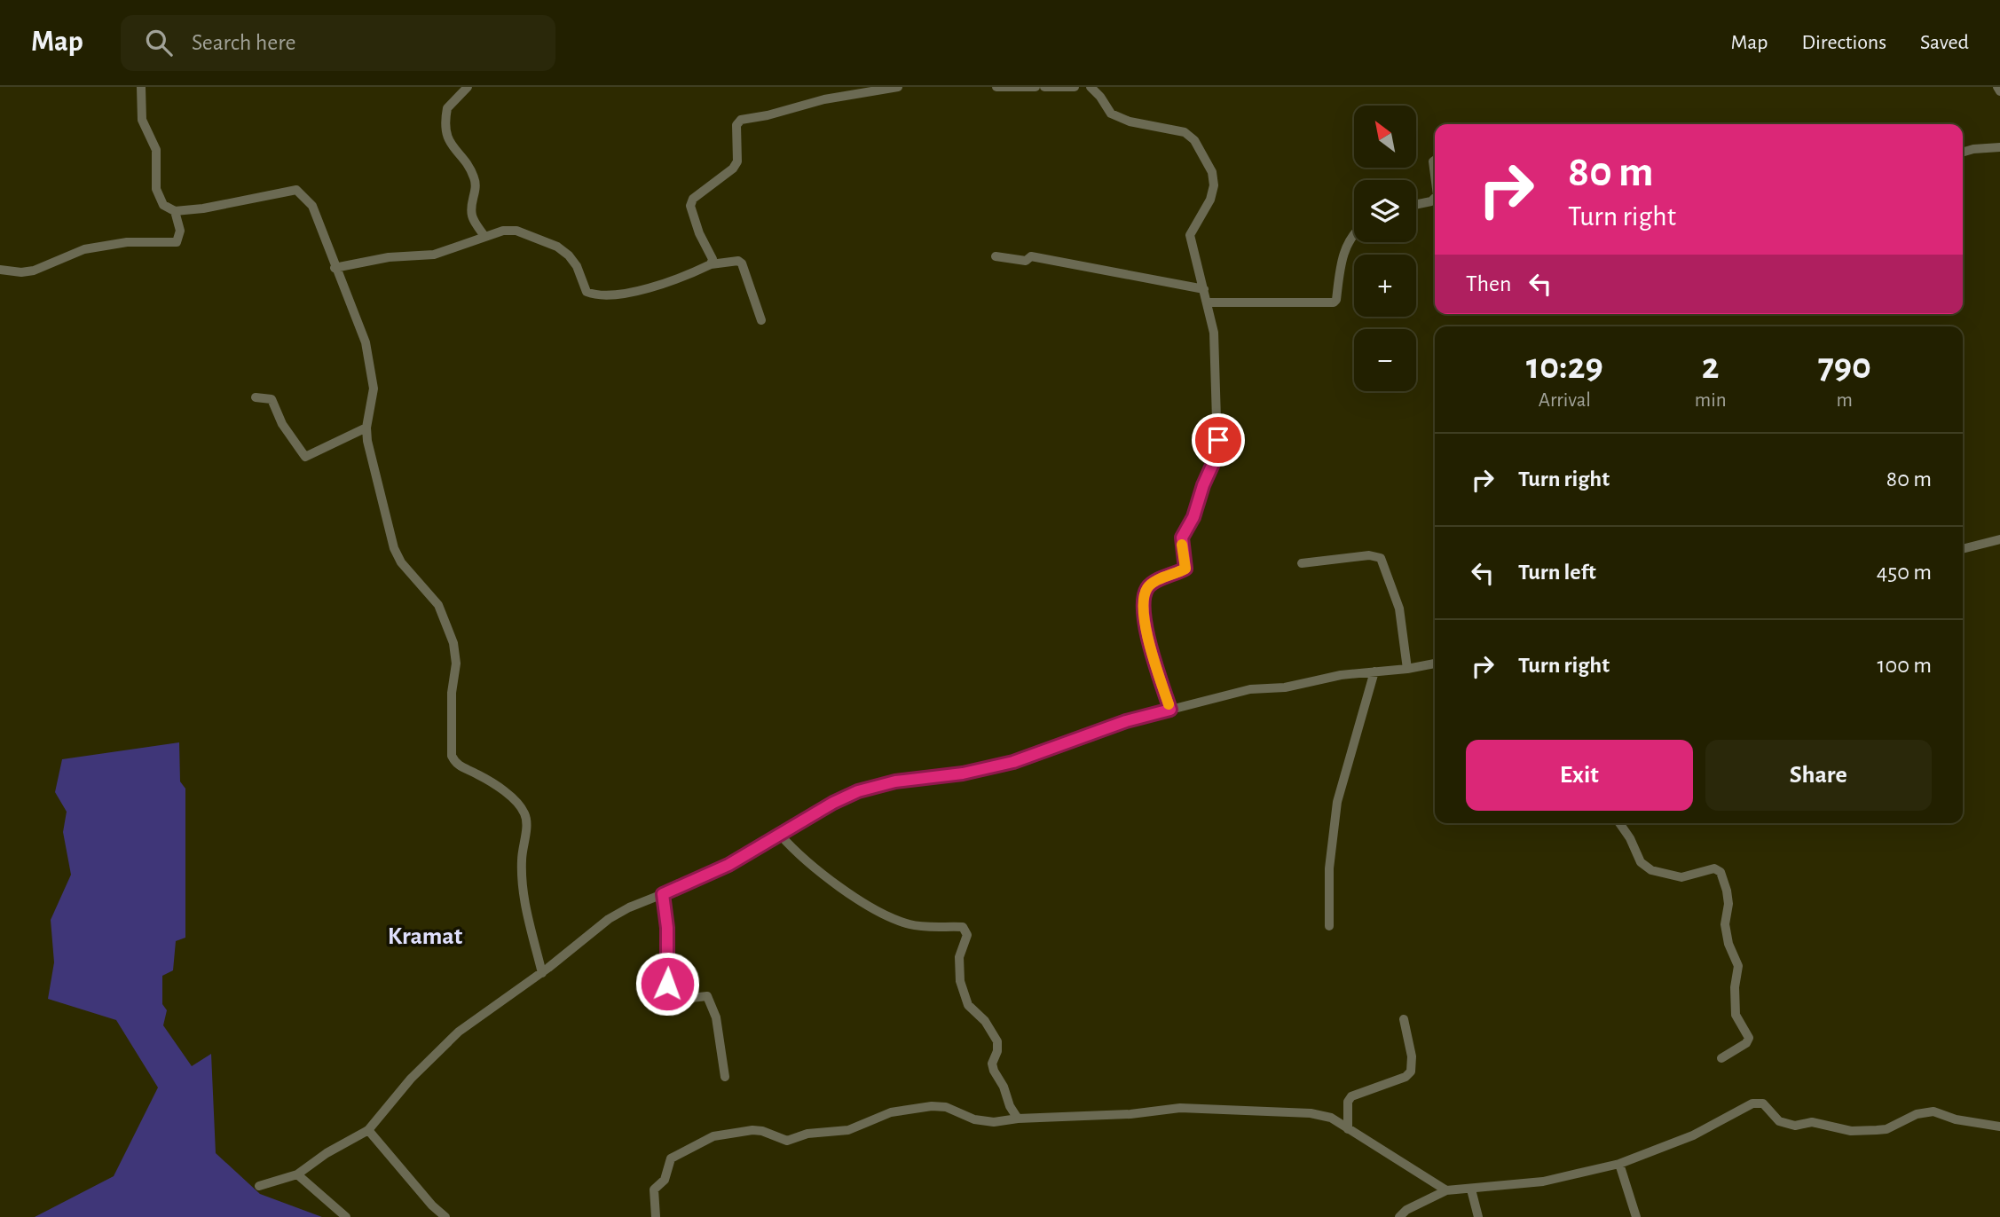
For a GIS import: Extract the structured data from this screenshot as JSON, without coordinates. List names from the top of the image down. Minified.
{"districts":["Kramat"],"north":"top left","page":{"header":"Map","search":"Search here","nav":["Map","Directions","Saved"],"map_buttons":["+","−"],"turn":["80 m","Turn right"],"then":"Then","eta":["10:29","Arrival","2","min","790","m"],"list":[{"name":"Turn right","value":"80 m"},{"name":"Turn left","value":"450 m"},{"name":"Turn right","value":"100 m"}],"buttons":["Exit","Share"]}}
